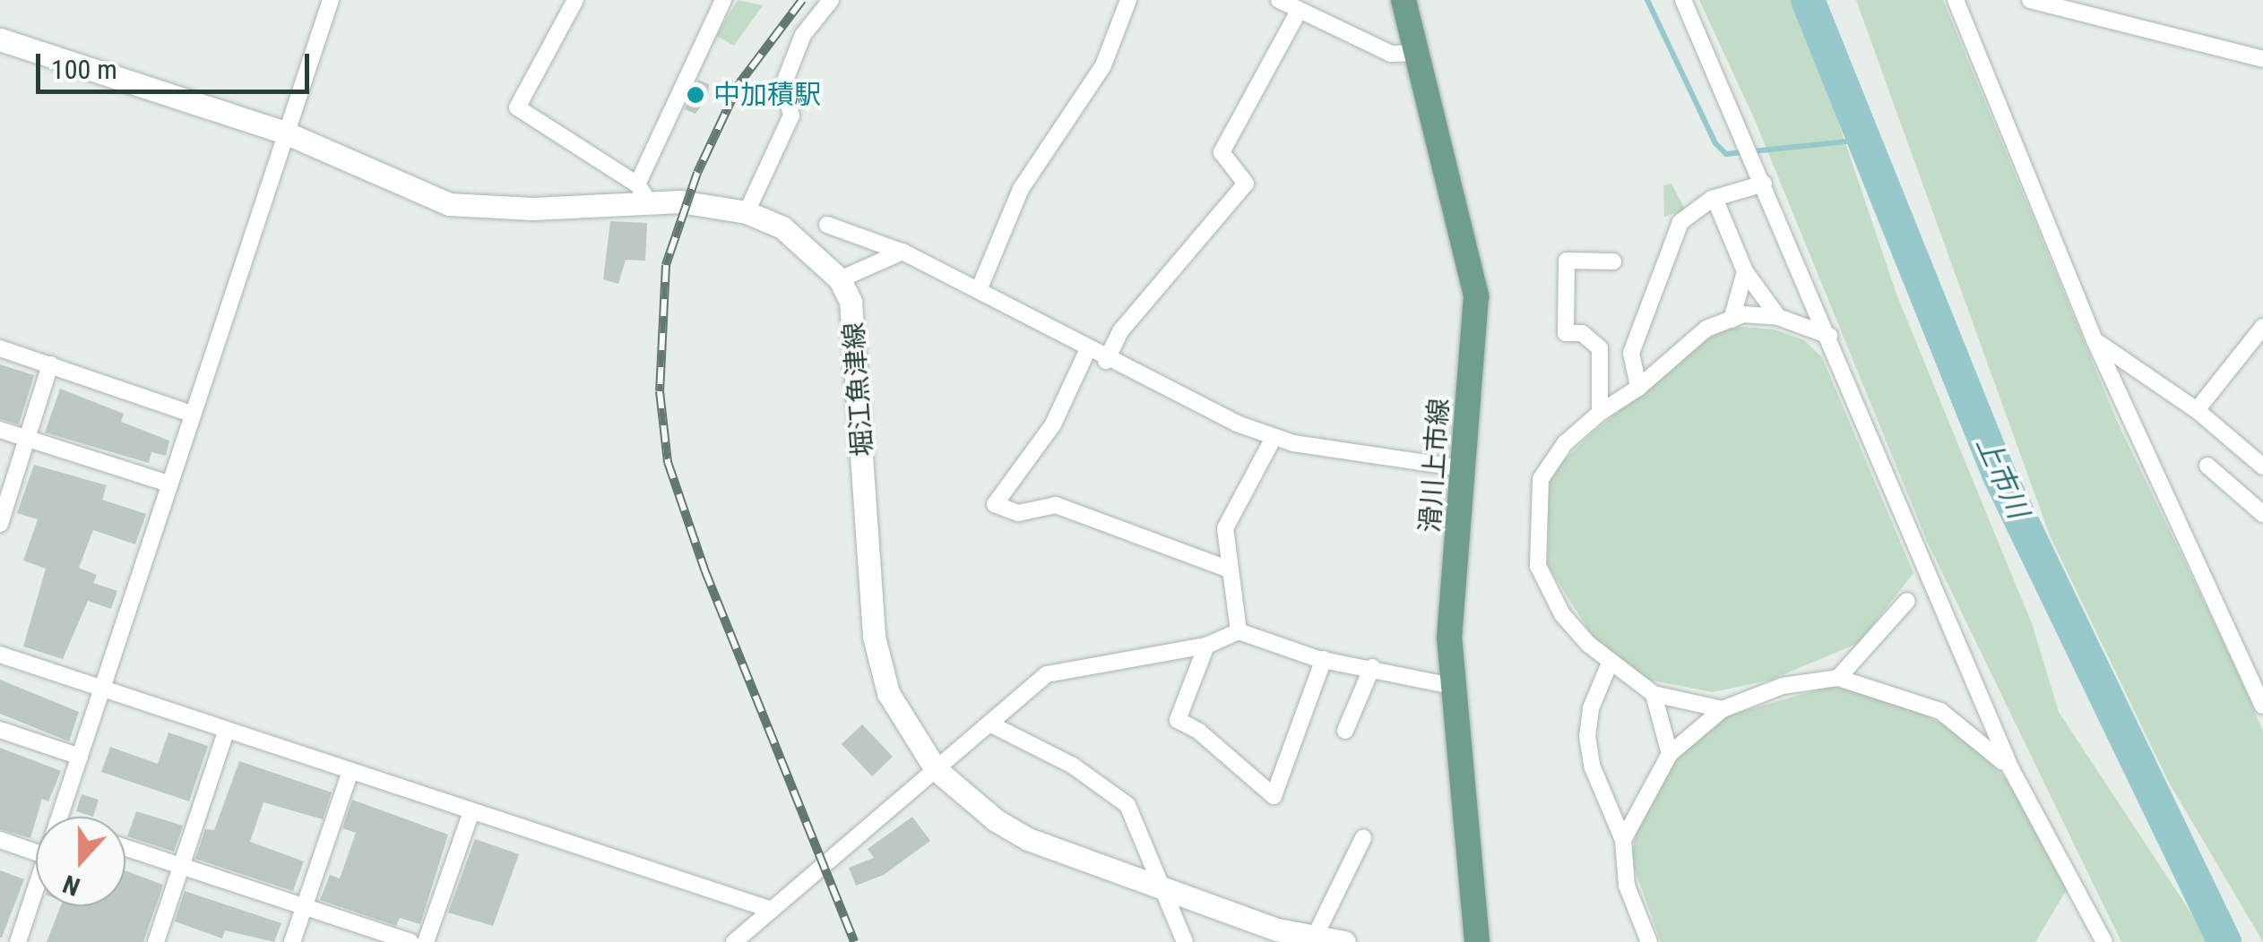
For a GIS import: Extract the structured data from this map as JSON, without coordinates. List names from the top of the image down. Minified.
{"streets":{"main road":["堀江魚津線","滑川上市線"]},"water":["上市川"],"places":["中加積駅"],"scale_bar":"100 m","north":"bottom"}
